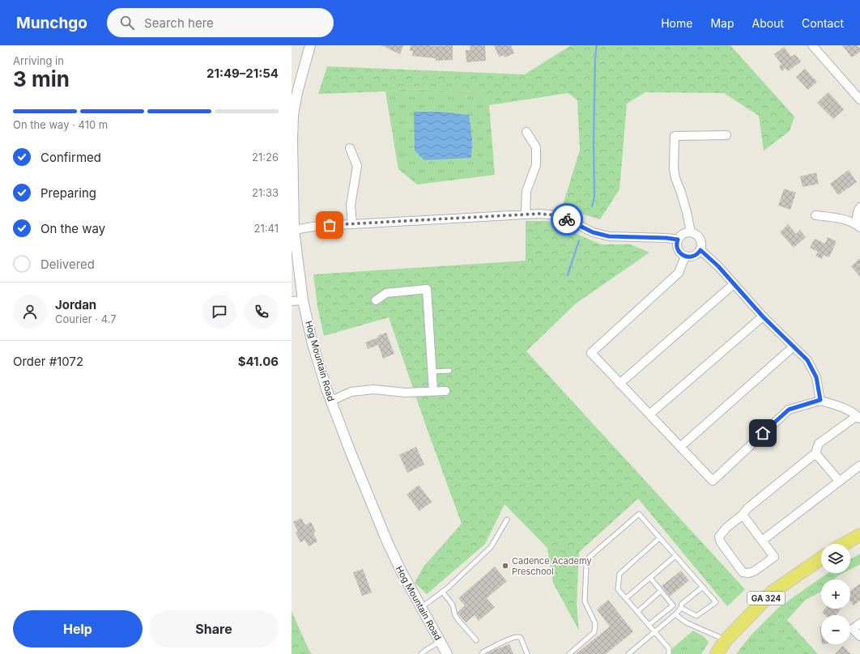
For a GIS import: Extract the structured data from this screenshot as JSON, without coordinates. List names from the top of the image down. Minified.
{"streets":{"main road":["GA 324"],"street":["Hog Mountain Road"]},"places":["Cadence Academy Preschool"],"page":{"header":"Munchgo","search":"Search here","nav":["Home","Map","About","Contact"],"heading":["3 min","Arriving in","21:49–21:54"],"panel":["Jordan","Courier · 4.7","Order #1072","$41.06"],"bar":"On the way · 410 m","list":[["Confirmed","21:26"],["Preparing","21:33"],["On the way","21:41"],"Delivered"],"map_buttons":["+","−"],"buttons":["Help","Share"]}}
